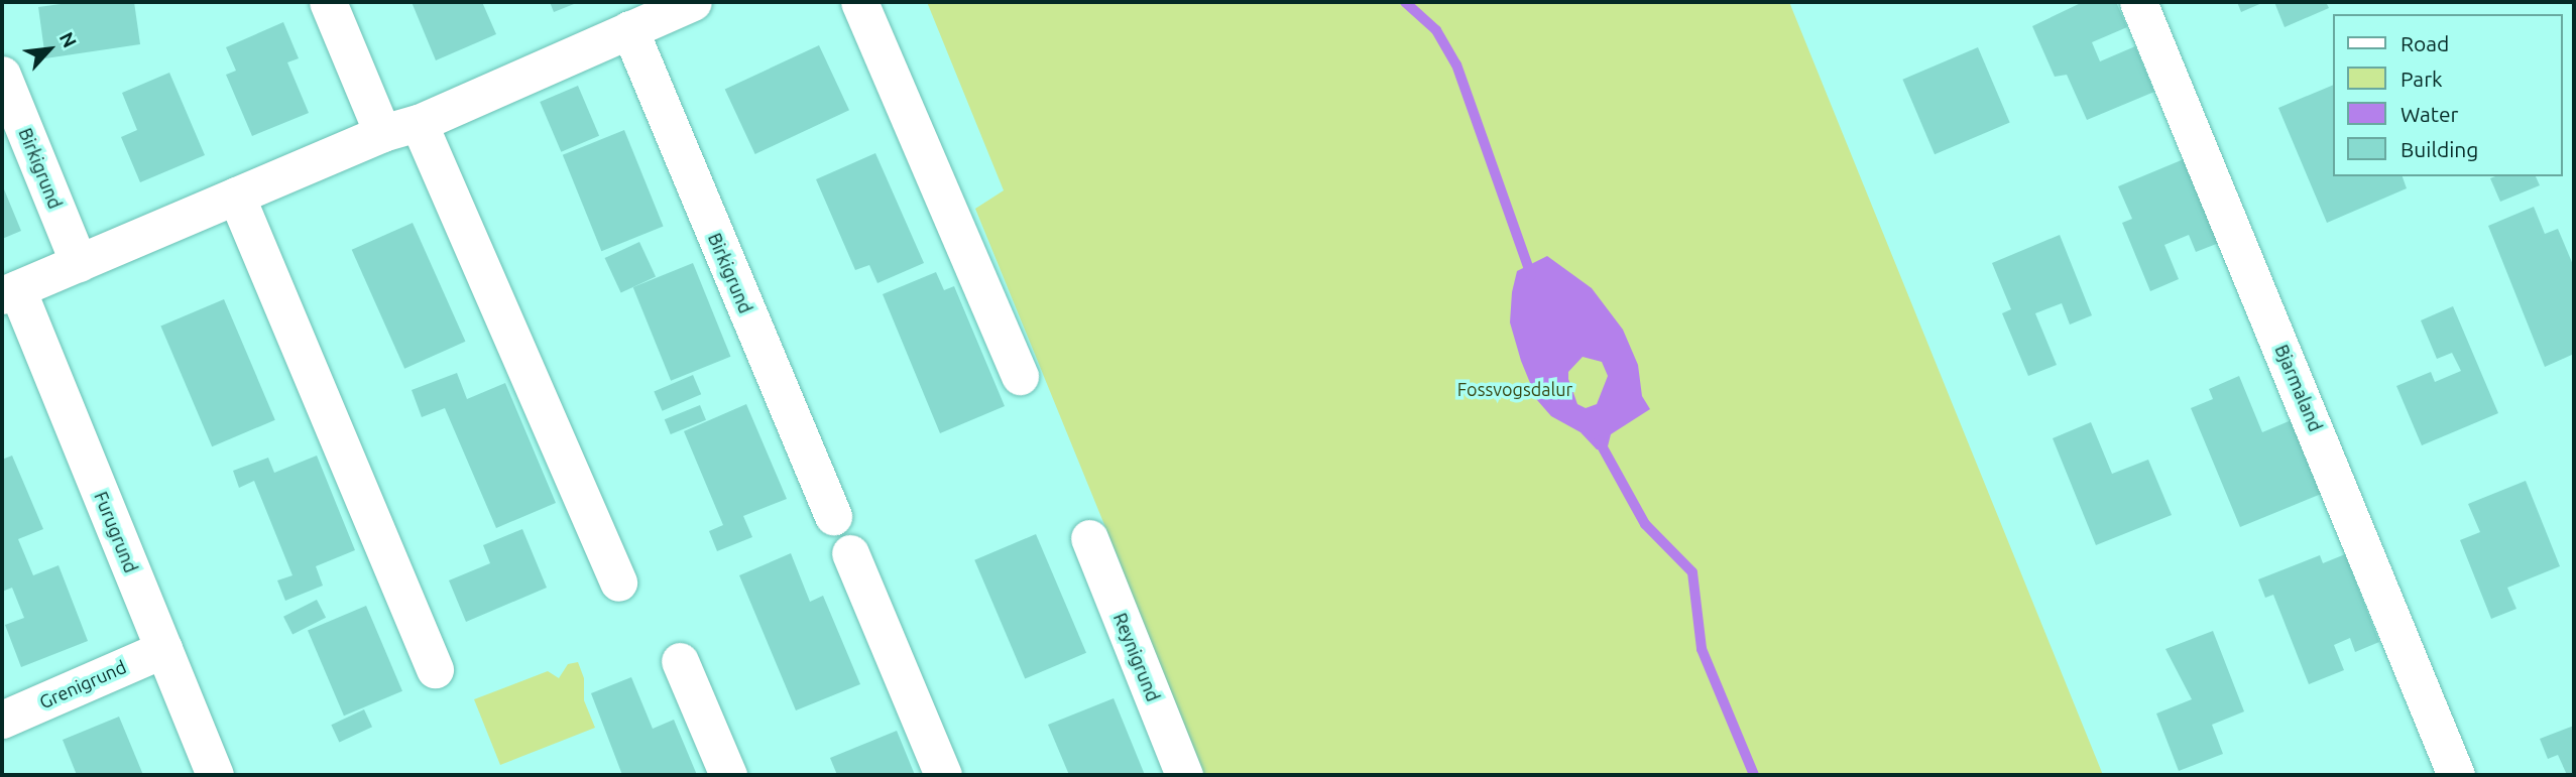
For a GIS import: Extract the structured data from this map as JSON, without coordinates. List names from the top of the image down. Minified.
{"streets":{"street":["Birkigrund","Bjarmaland","Furugrund","Reynigrund","Grenigrund"]},"crossings":[["Furugrund","Grenigrund"]],"parks":["Fossvogsdalur"],"legend":["Road","Park","Water","Building"],"north":"top right"}
